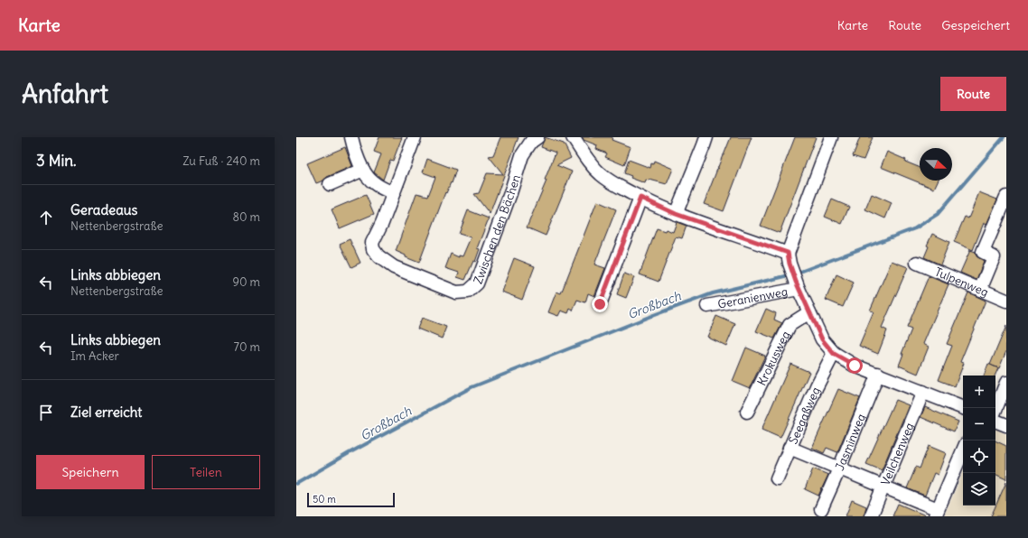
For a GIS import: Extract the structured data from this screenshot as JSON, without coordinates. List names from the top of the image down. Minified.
{"streets":{"street":["Zwischen den Bächen","Tulpenweg","Geranienweg","Krokusweg","Seegaßweg","Jasminweg","Veilchenweg"]},"water":["Großbach"],"scale_bar":"50 m","north":"right","page":{"header":"Karte","nav":["Karte","Route","Gespeichert"],"buttons":["Route",["Speichern","Teilen"]],"title":"Anfahrt","heading":["3 Min.","Zu Fuß · 240 m"],"list":[["Geradeaus","Nettenbergstraße","80 m"],["Links abbiegen","Nettenbergstraße","90 m"],["Links abbiegen","Im Acker","70 m"],"Ziel erreicht"],"map_buttons":["+","−"],"scale":"50 m"}}
